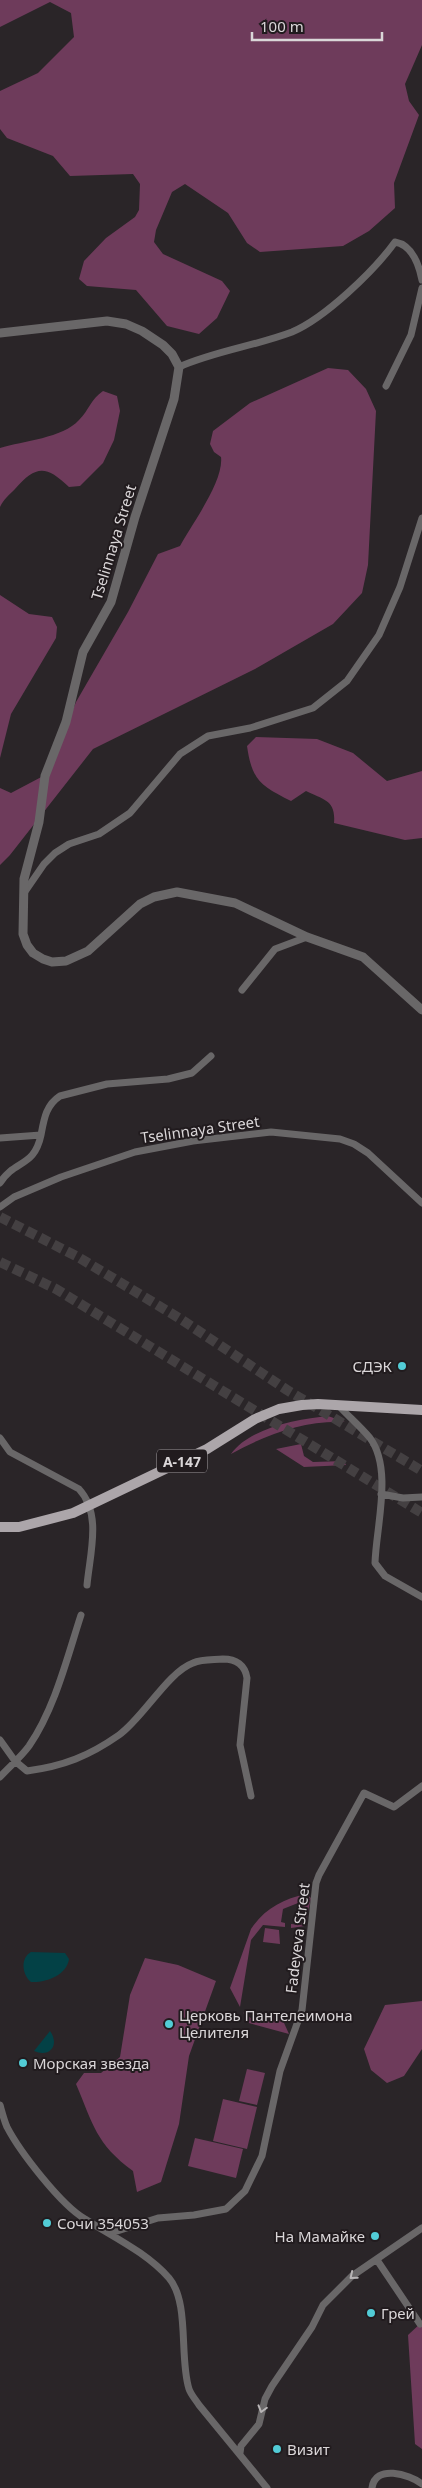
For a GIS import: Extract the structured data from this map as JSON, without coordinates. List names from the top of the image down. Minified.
{"streets":{"main road":["А-147"],"street":["Tselinnaya Street","Fadeyeva Street"]},"places":["СДЭК","Церковь Пантелеимона Целителя","Морская звезда","Сочи 354053","На Мамайке","Грей","Визит"],"scale_bar":"100 m"}
